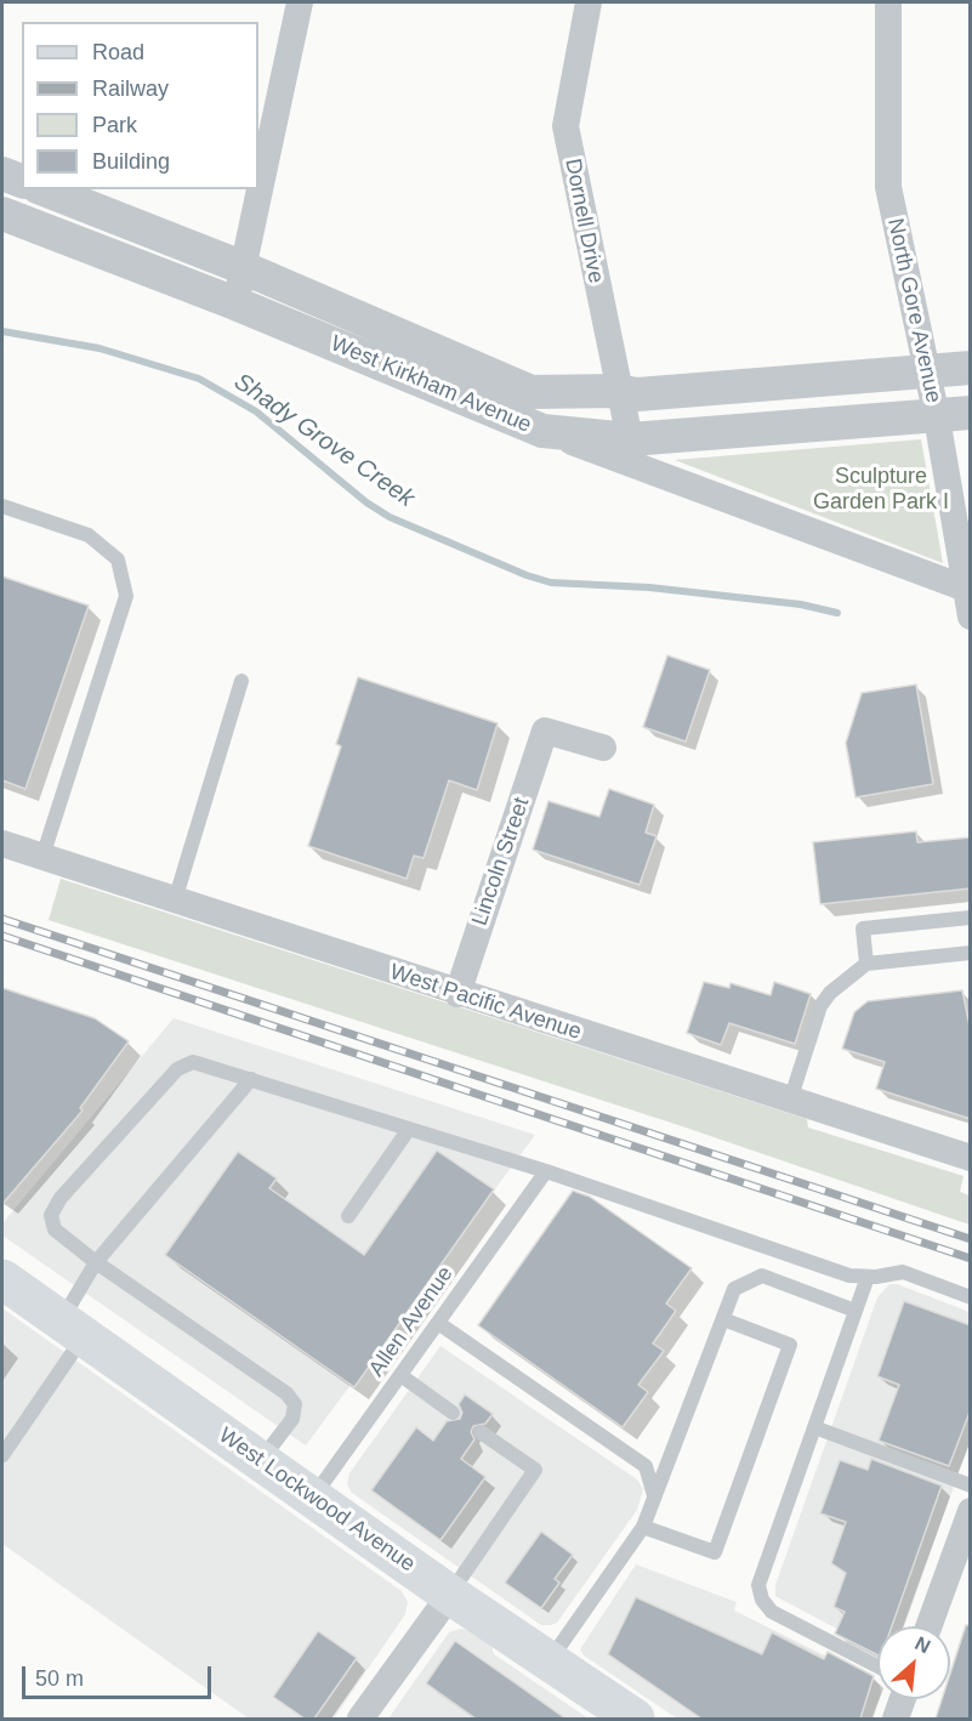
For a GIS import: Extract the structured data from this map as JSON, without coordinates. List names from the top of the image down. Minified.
{"streets":{"main road":["West Lockwood Avenue"],"street":["Dornell Drive","North Gore Avenue","West Kirkham Avenue","Lincoln Street","West Pacific Avenue"],"lane":["Allen Avenue"]},"crossings":[["Dornell Drive","West Kirkham Avenue"],["North Gore Avenue","West Kirkham Avenue"],["Lincoln Street","West Pacific Avenue"],["Allen Avenue","West Lockwood Avenue"]],"water":["Shady Grove Creek"],"parks":["Sculpture Garden Park I"],"legend":["Road","Railway","Park","Building"],"scale_bar":"50 m","north":"top right"}
